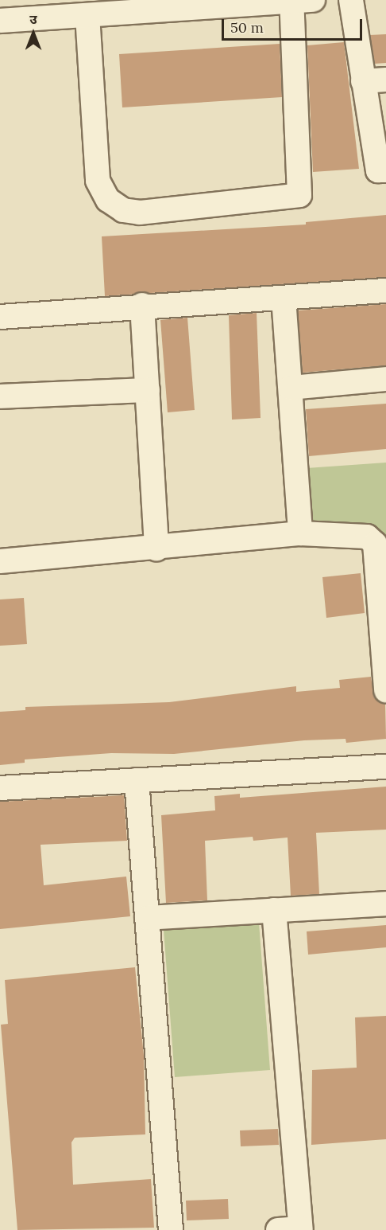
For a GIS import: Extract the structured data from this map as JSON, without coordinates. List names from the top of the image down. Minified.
{"scale_bar":"50 m","north":"top"}
